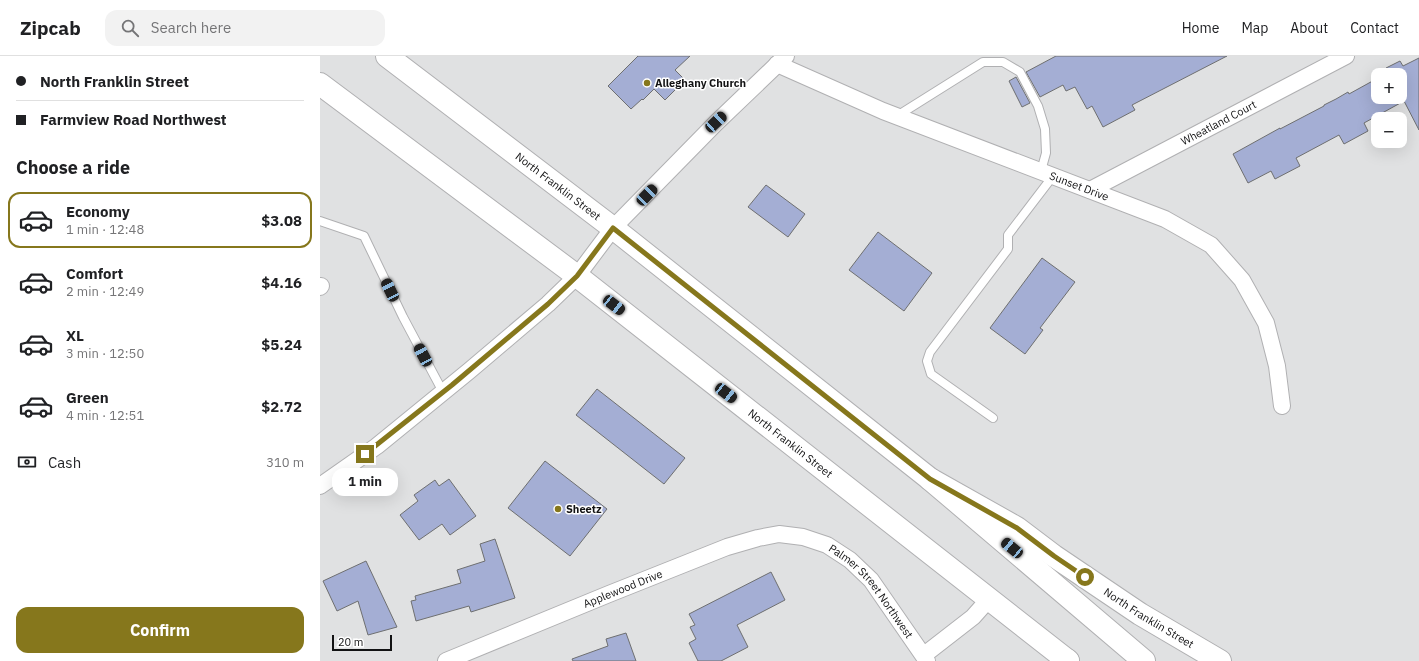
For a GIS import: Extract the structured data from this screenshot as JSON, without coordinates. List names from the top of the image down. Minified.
{"streets":{"main road":["North Franklin Street"],"street":["Wheatland Court","Sunset Drive","Applewood Drive","Palmer Street Northwest"]},"crossings":[["Wheatland Court","Sunset Drive"],["Applewood Drive","Palmer Street Northwest"]],"places":["Alleghany Church","Sheetz"],"scale_bar":"20 m","page":{"header":"Zipcab","search":"Search here","nav":["Home","Map","About","Contact"],"banner":["North Franklin Street","Farmview Road Northwest"],"map_buttons":["+","−"],"heading":"Choose a ride","list":[{"name":"Economy","note":"1 min · 12:48","value":"$3.08"},{"name":"Comfort","note":"2 min · 12:49","value":"$4.16"},{"name":"XL","note":"3 min · 12:50","value":"$5.24"},{"name":"Green","note":"4 min · 12:51","value":"$2.72"}],"pay":["Cash","310 m"],"bubble":"1 min","buttons":"Confirm","scale":"20 m"}}
